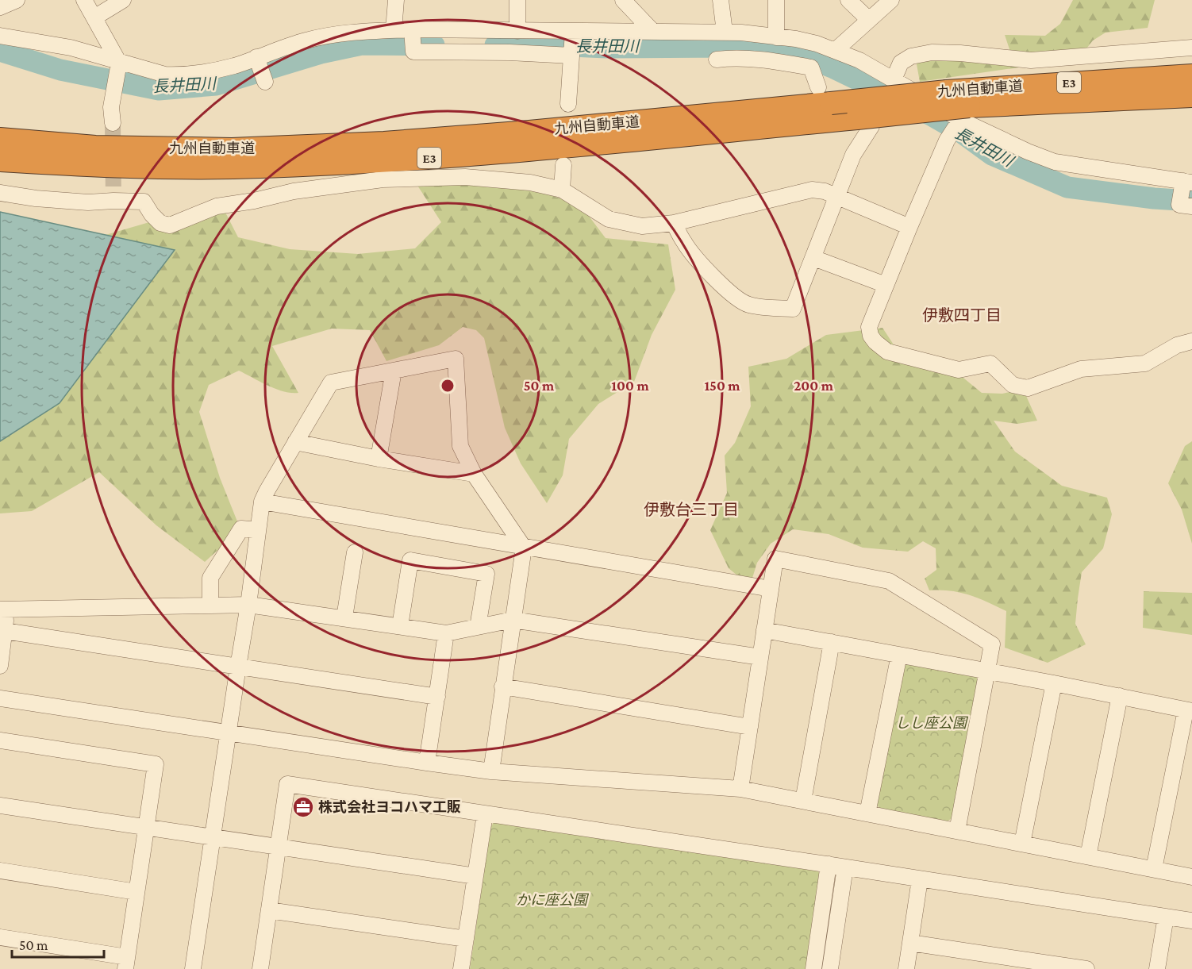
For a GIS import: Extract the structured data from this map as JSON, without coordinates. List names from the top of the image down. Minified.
{"streets":{"highway":["E3","九州自動車道"]},"districts":["伊敷四丁目","伊敷台三丁目"],"water":["長井田川"],"parks":["しし座公園","かに座公園"],"places":{"office":["株式会社ヨコハマ工販"]},"scale_bar":"50 m","rings":["50 m","100 m","150 m","200 m"]}
